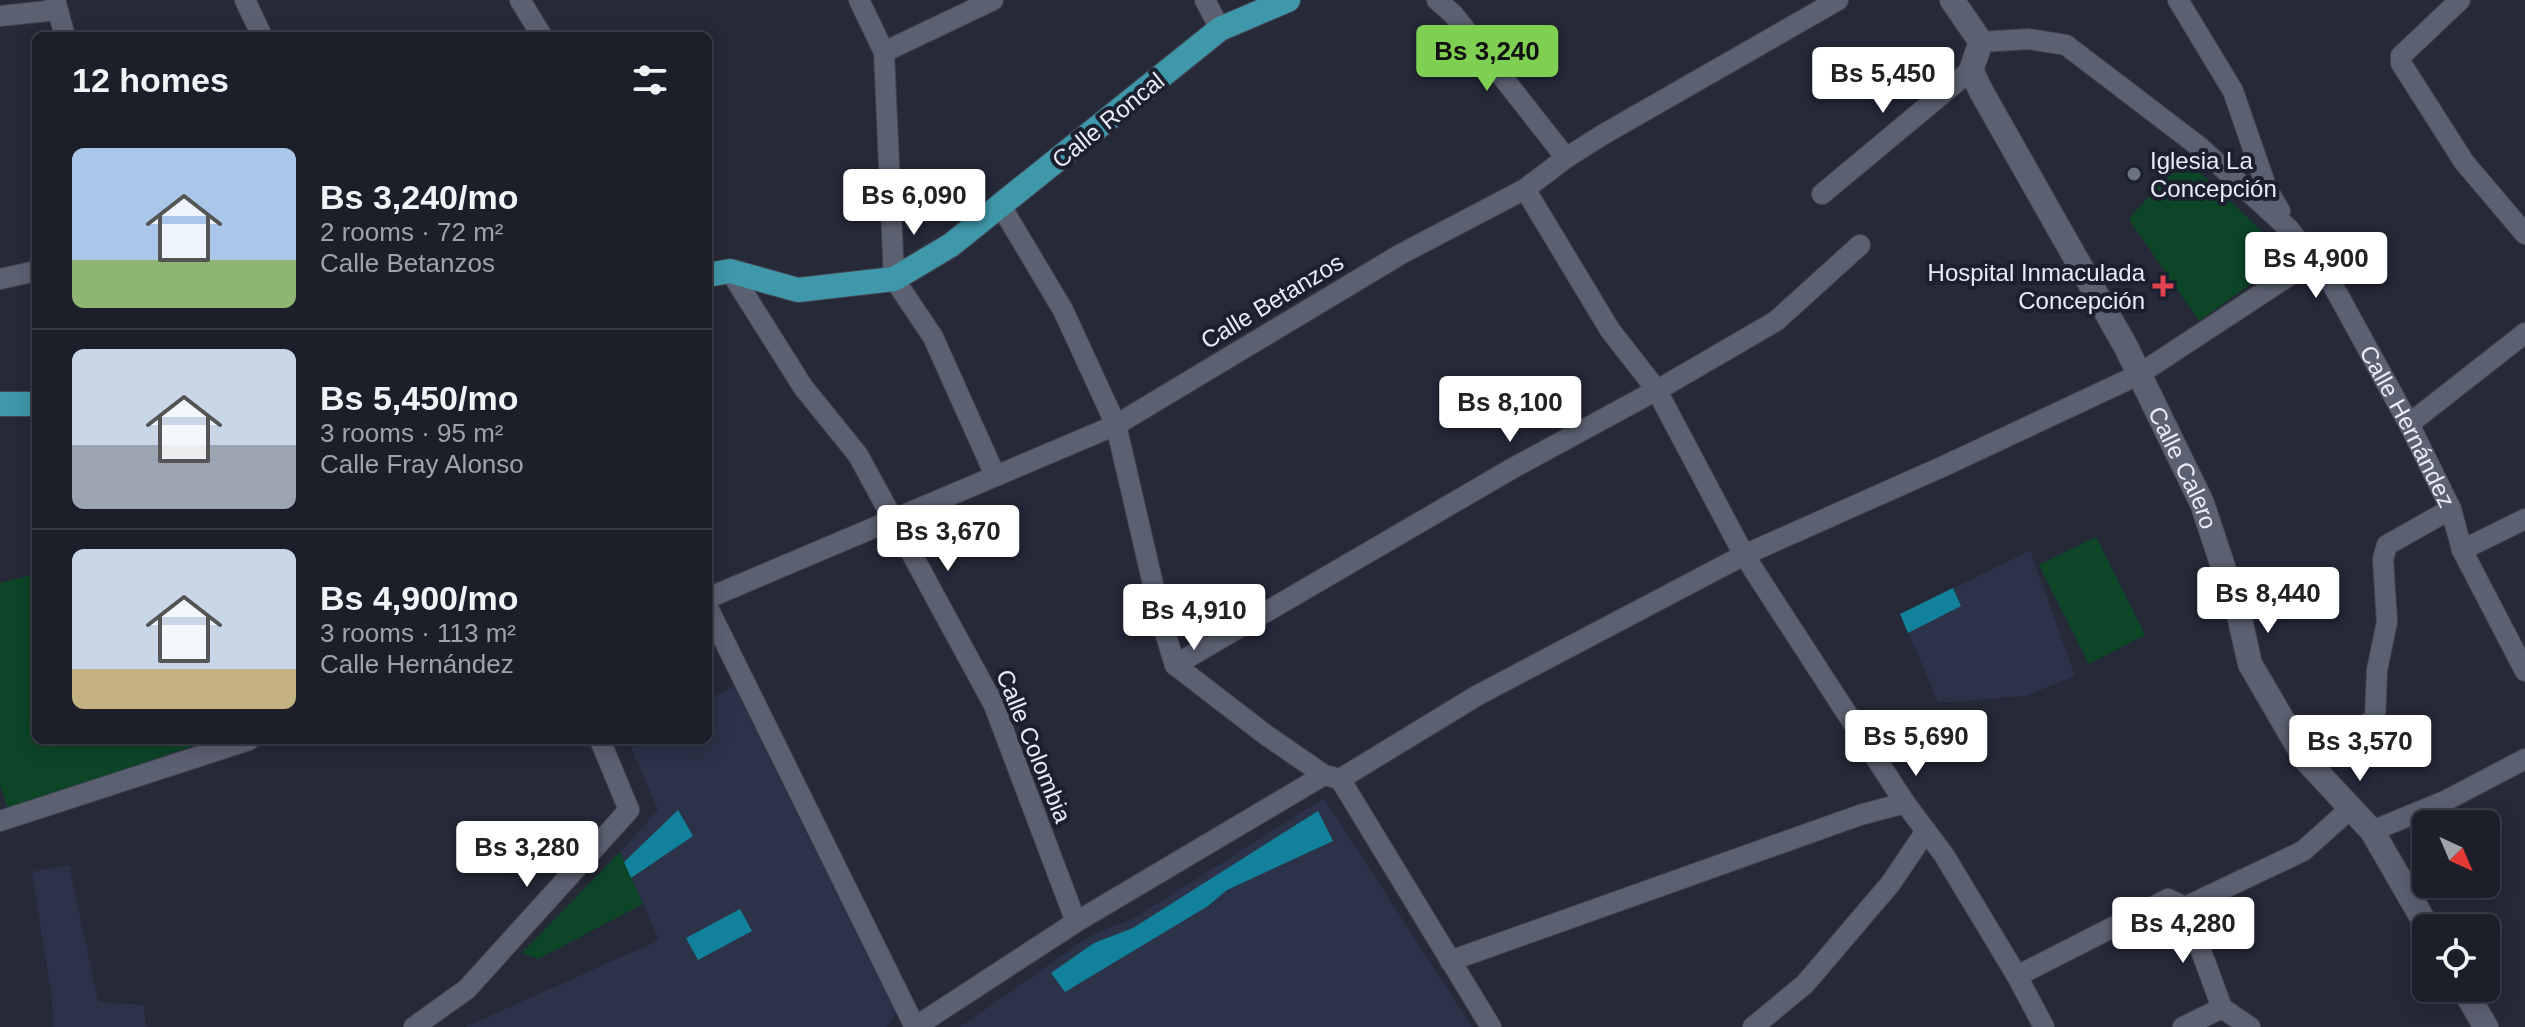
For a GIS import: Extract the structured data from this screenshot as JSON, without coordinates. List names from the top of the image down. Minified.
{"streets":{"main road":["Calle Roncal","Calle Calero"],"street":["Calle Betanzos","Calle Hernández","Calle Colombia"]},"crossings":[["Calle Roncal","Calle Colombia"],["Calle Betanzos","Calle Colombia"]],"places":{"other":["Iglesia La Concepción"],"health":["Hospital Inmaculada Concepción"]},"north":"bottom right","page":{"price":["Bs 3,240","Bs 5,450","Bs 6,090","Bs 4,900","Bs 8,100","Bs 3,670","Bs 8,440","Bs 4,910","Bs 5,690","Bs 3,570","Bs 3,280","Bs 4,280"],"heading":"12 homes","list":[{"name":"Bs 3,240/mo","note":"2 rooms · 72 m² · Calle Betanzos"},{"name":"Bs 5,450/mo","note":"3 rooms · 95 m² · Calle Fray Alonso"},{"name":"Bs 4,900/mo","note":"3 rooms · 113 m² · Calle Hernández"}]}}
